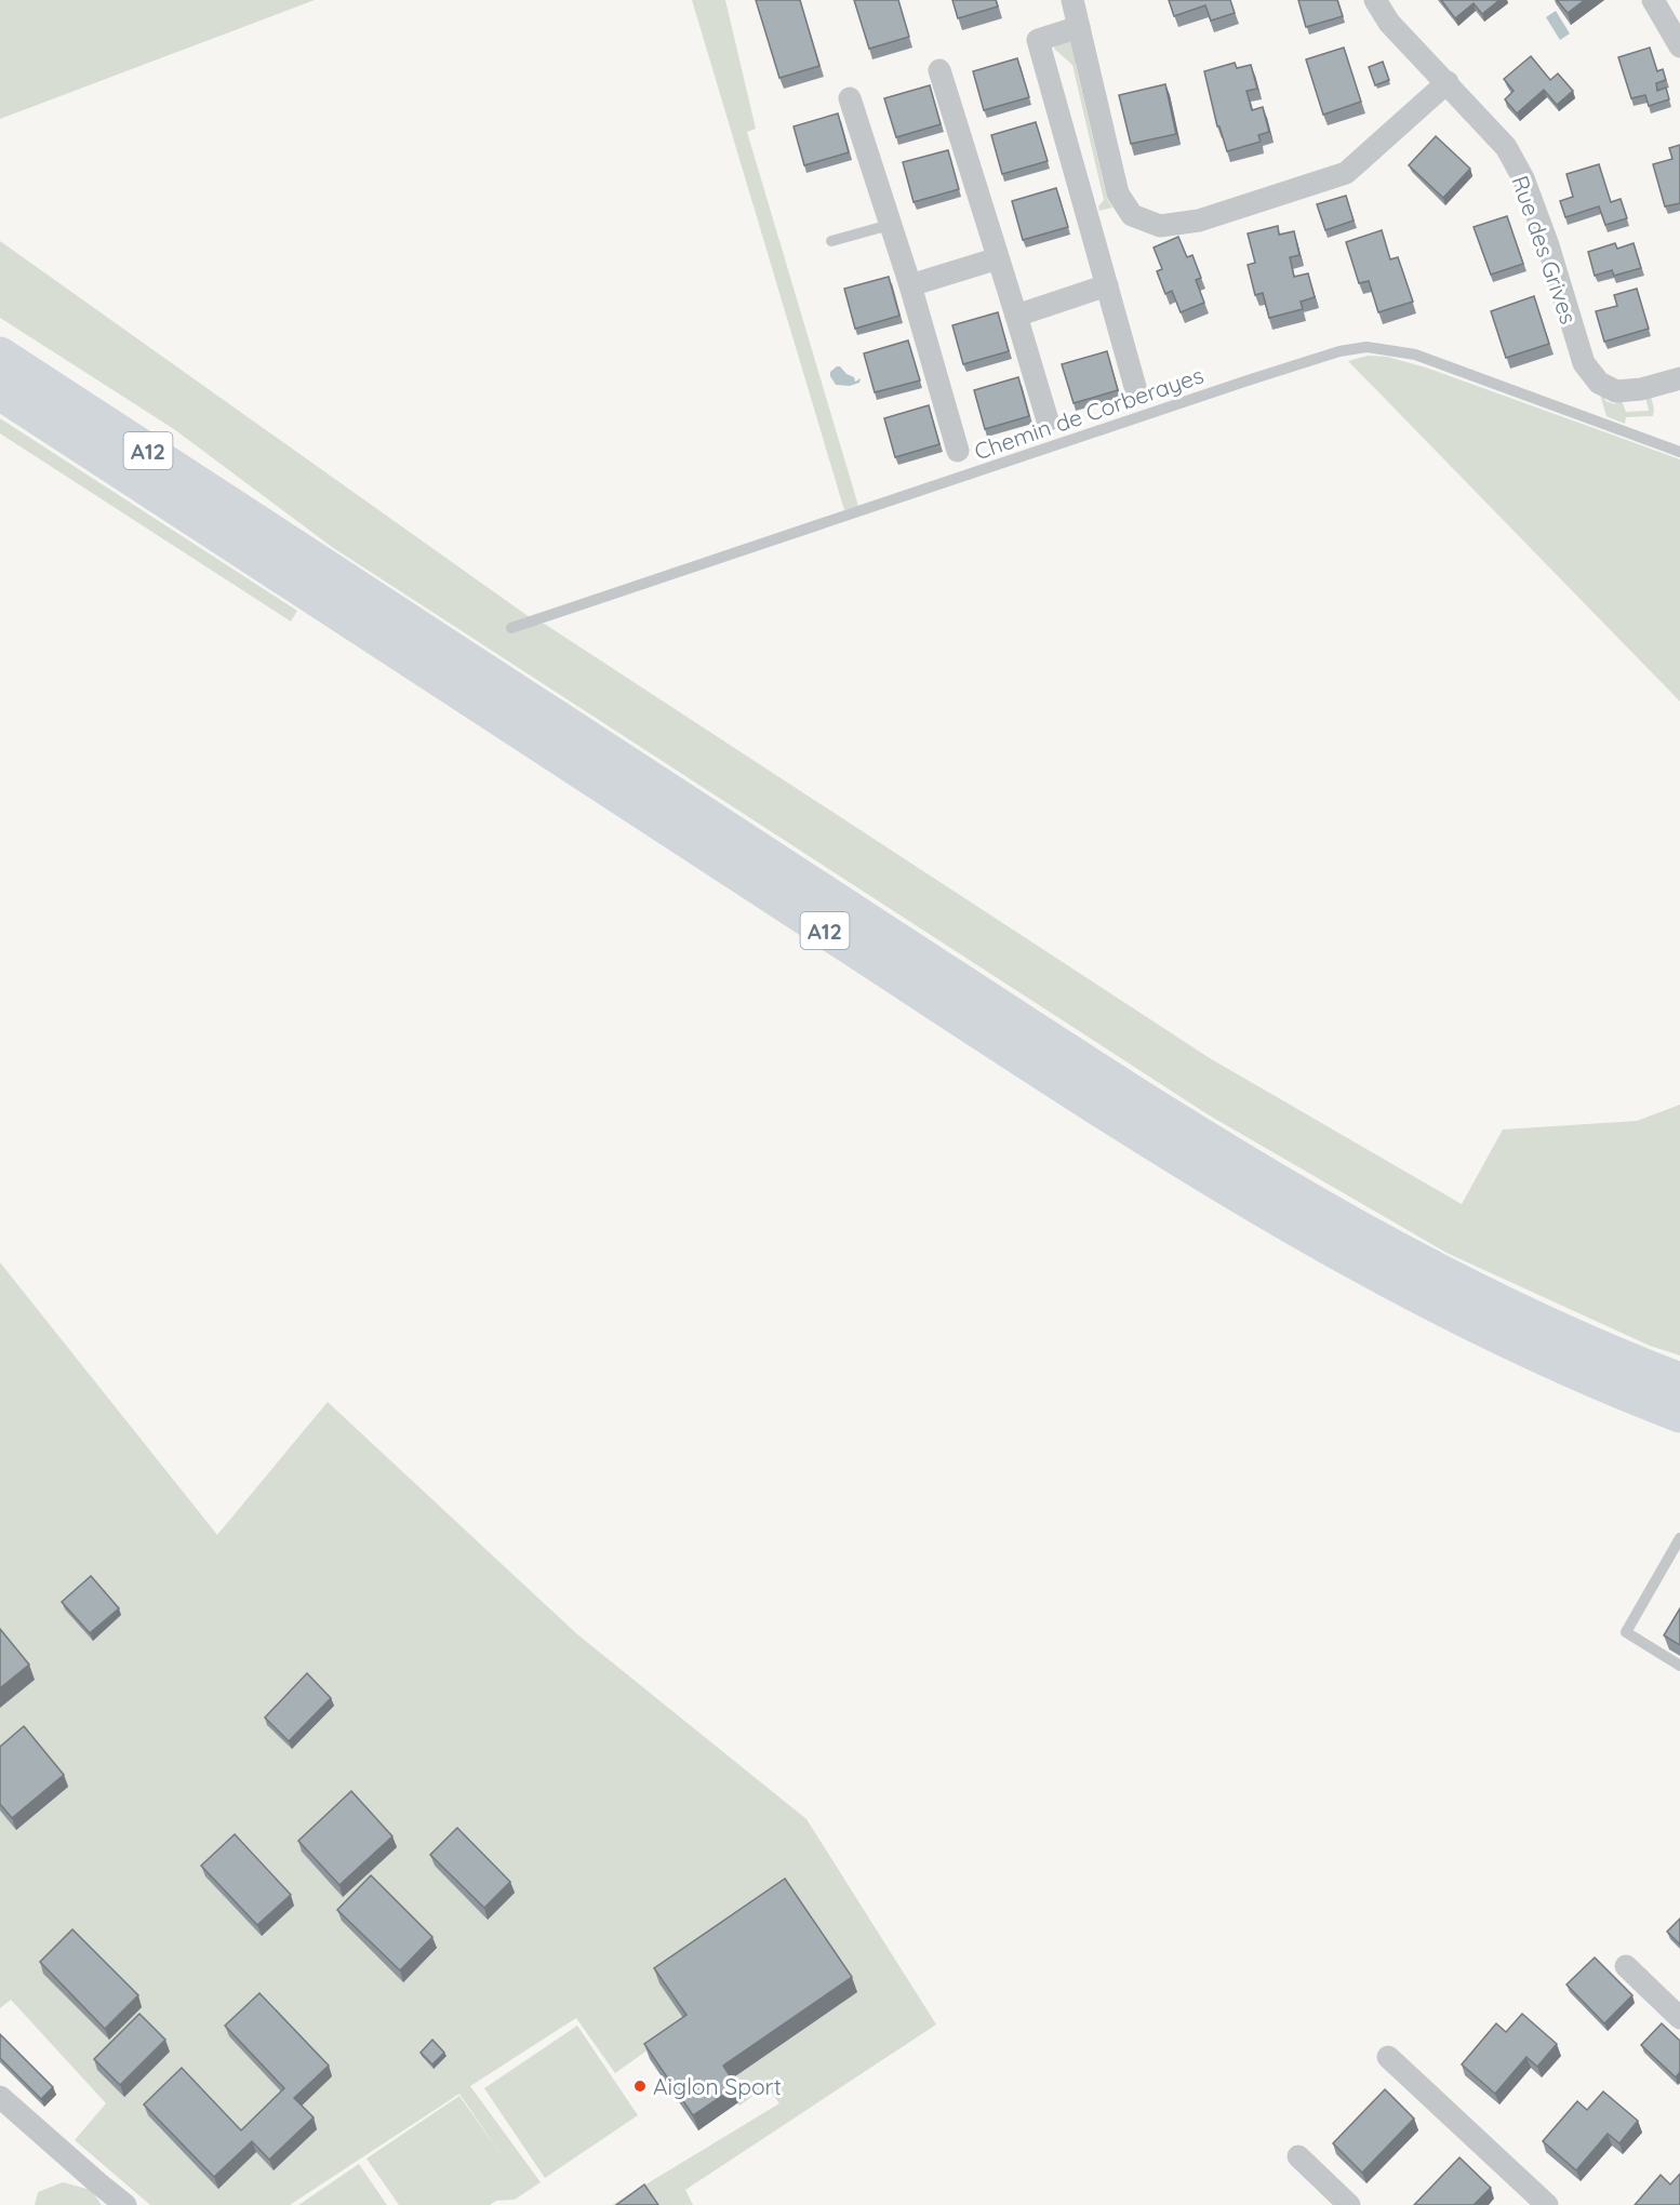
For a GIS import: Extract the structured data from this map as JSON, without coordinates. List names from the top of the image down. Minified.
{"streets":{"highway":["A12"],"street":["Rue des Grives"],"lane":["Chemin de Corberayes"]},"places":["Aiglon Sport"]}
